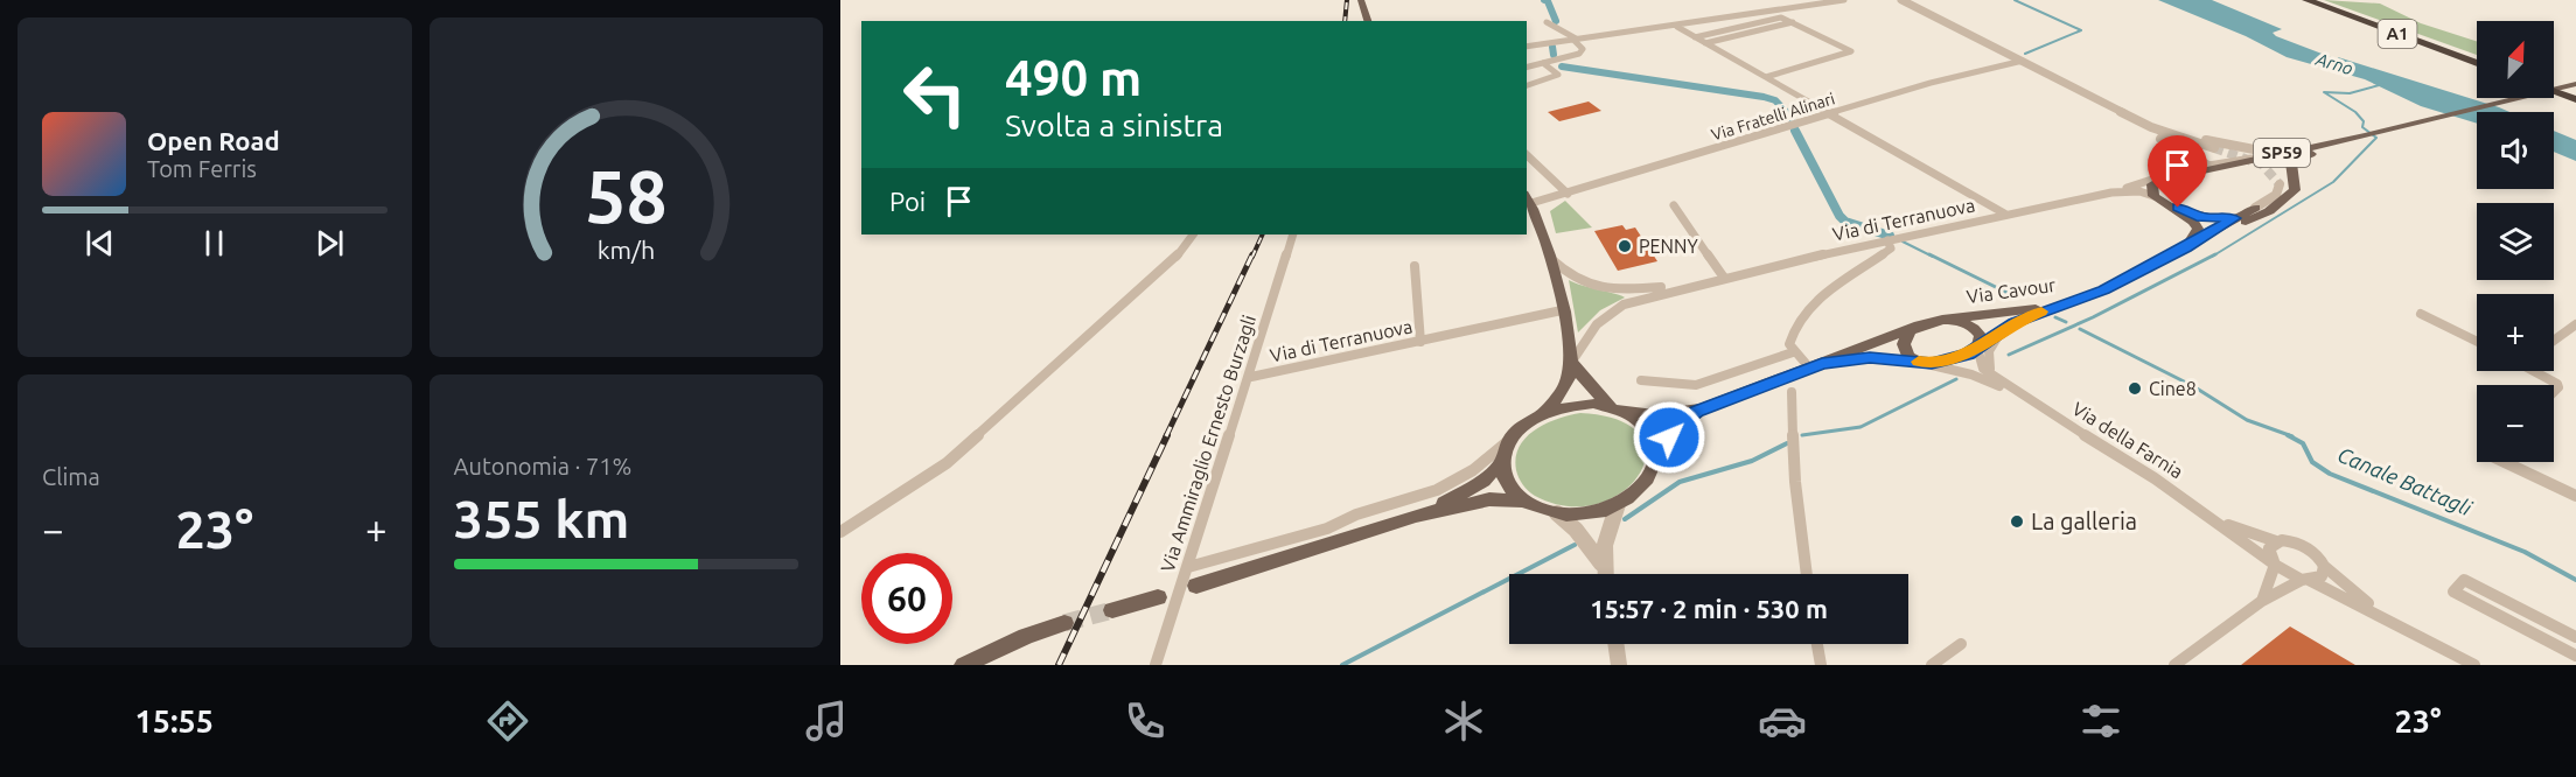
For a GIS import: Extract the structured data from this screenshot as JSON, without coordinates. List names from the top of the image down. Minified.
{"streets":{"highway":["A1"],"main road":["SP59","Via Cavour"],"street":["Via Fratelli Alinari","Via di Terranuova","Via della Farnia","Via Ammiraglio Ernesto Burzagli"]},"crossings":[["SP59","Via di Terranuova"],["SP59","Via Cavour"],["Via di Terranuova","Via Ammiraglio Ernesto Burzagli"],["Via Cavour","Via della Farnia"]],"water":["Arno","Canale Battagli"],"places":["PENNY","Cine8","La galleria"],"north":"top right","page":{"map_buttons":["+","−"],"turn":["490 m","Svolta a sinistra"],"song":["Open Road","Tom Ferris"],"then":"Poi","tile":["Clima",["Autonomia · 71%","355 km"]],"heat":["−","23°","+"],"limit":"60","trip":"15:57 · 2 min · 530 m","tabs":["15:55","23°"],"gauge":["58","km/h"]}}
